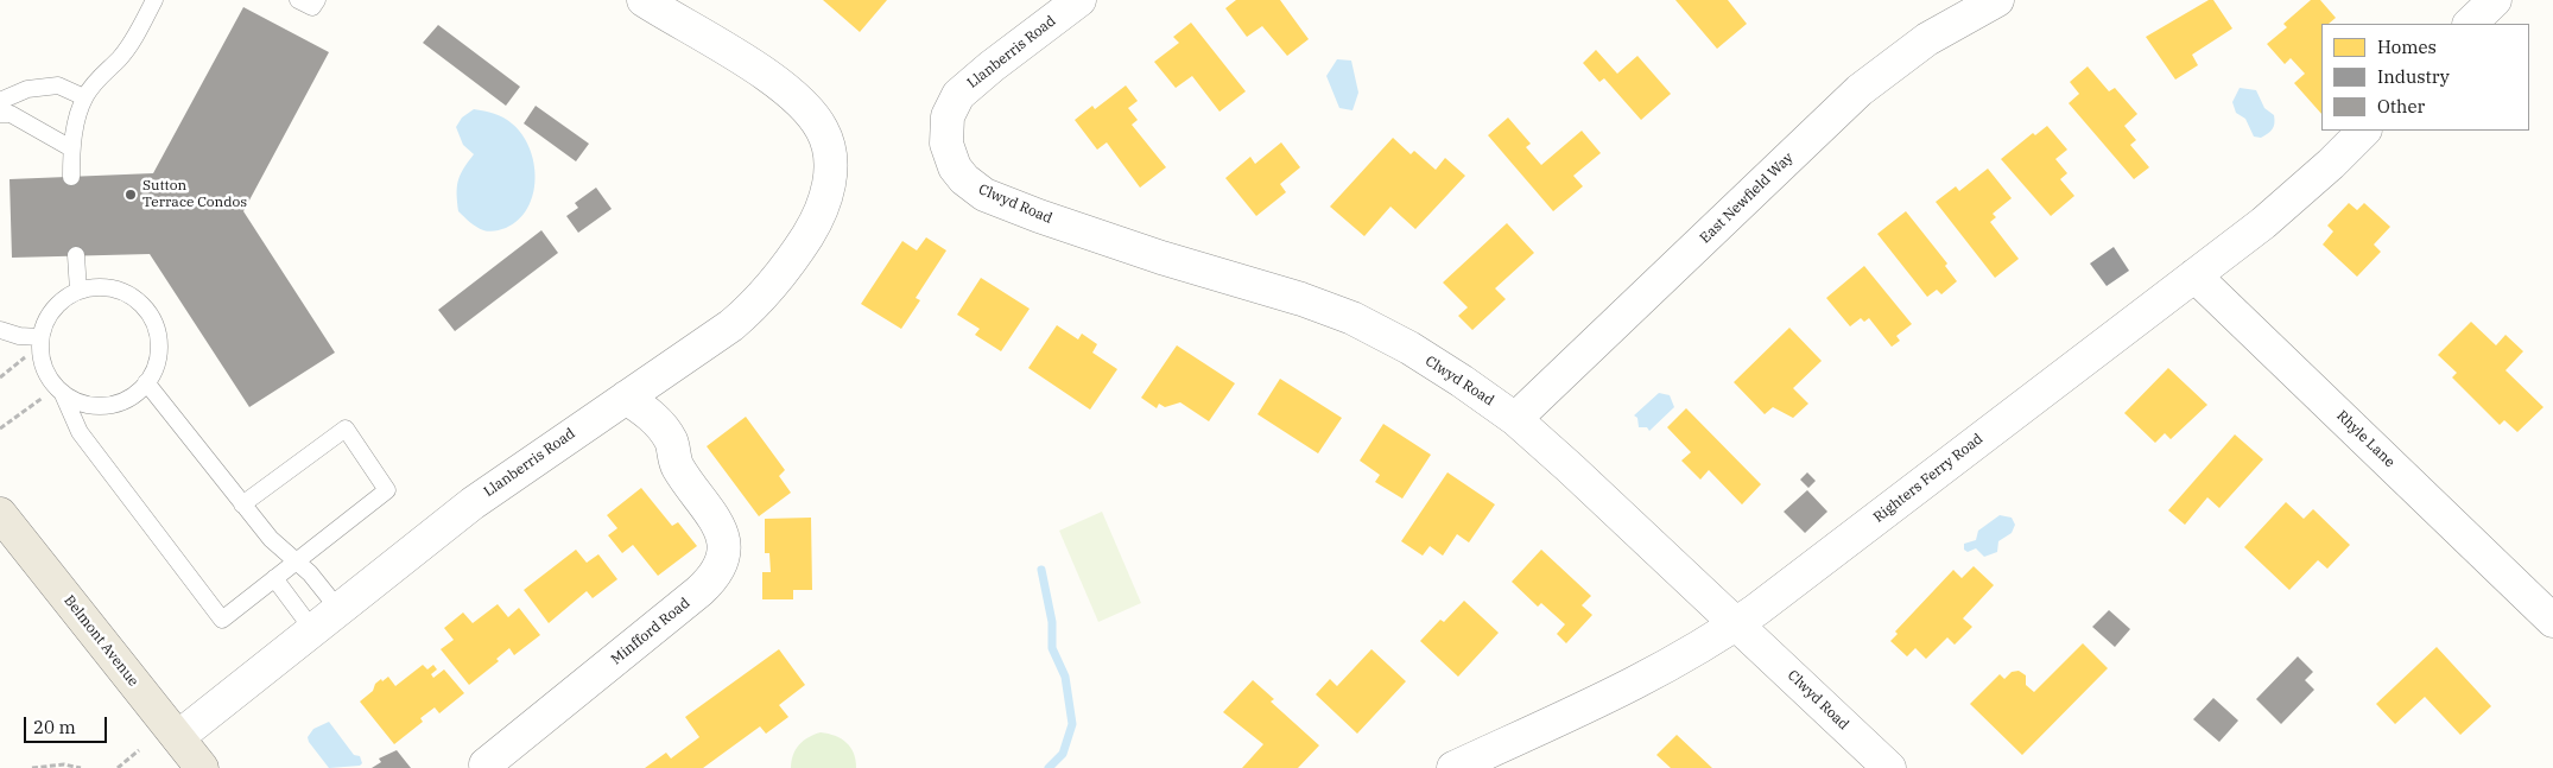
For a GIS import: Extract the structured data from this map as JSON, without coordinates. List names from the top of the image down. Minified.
{"streets":{"main road":["Belmont Avenue"],"street":["Llanberris Road","East Newfield Way","Clwyd Road","Rhyle Lane","Righters Ferry Road","Minfford Road"]},"crossings":[["Llanberris Road","Clwyd Road"],["Llanberris Road","Minfford Road"],["Llanberris Road","Belmont Avenue"],["East Newfield Way","Clwyd Road"],["Clwyd Road","Righters Ferry Road"],["Rhyle Lane","Righters Ferry Road"]],"places":["Sutton Terrace Condos"],"legend":["Homes","Industry","Other"],"scale_bar":"20 m"}
